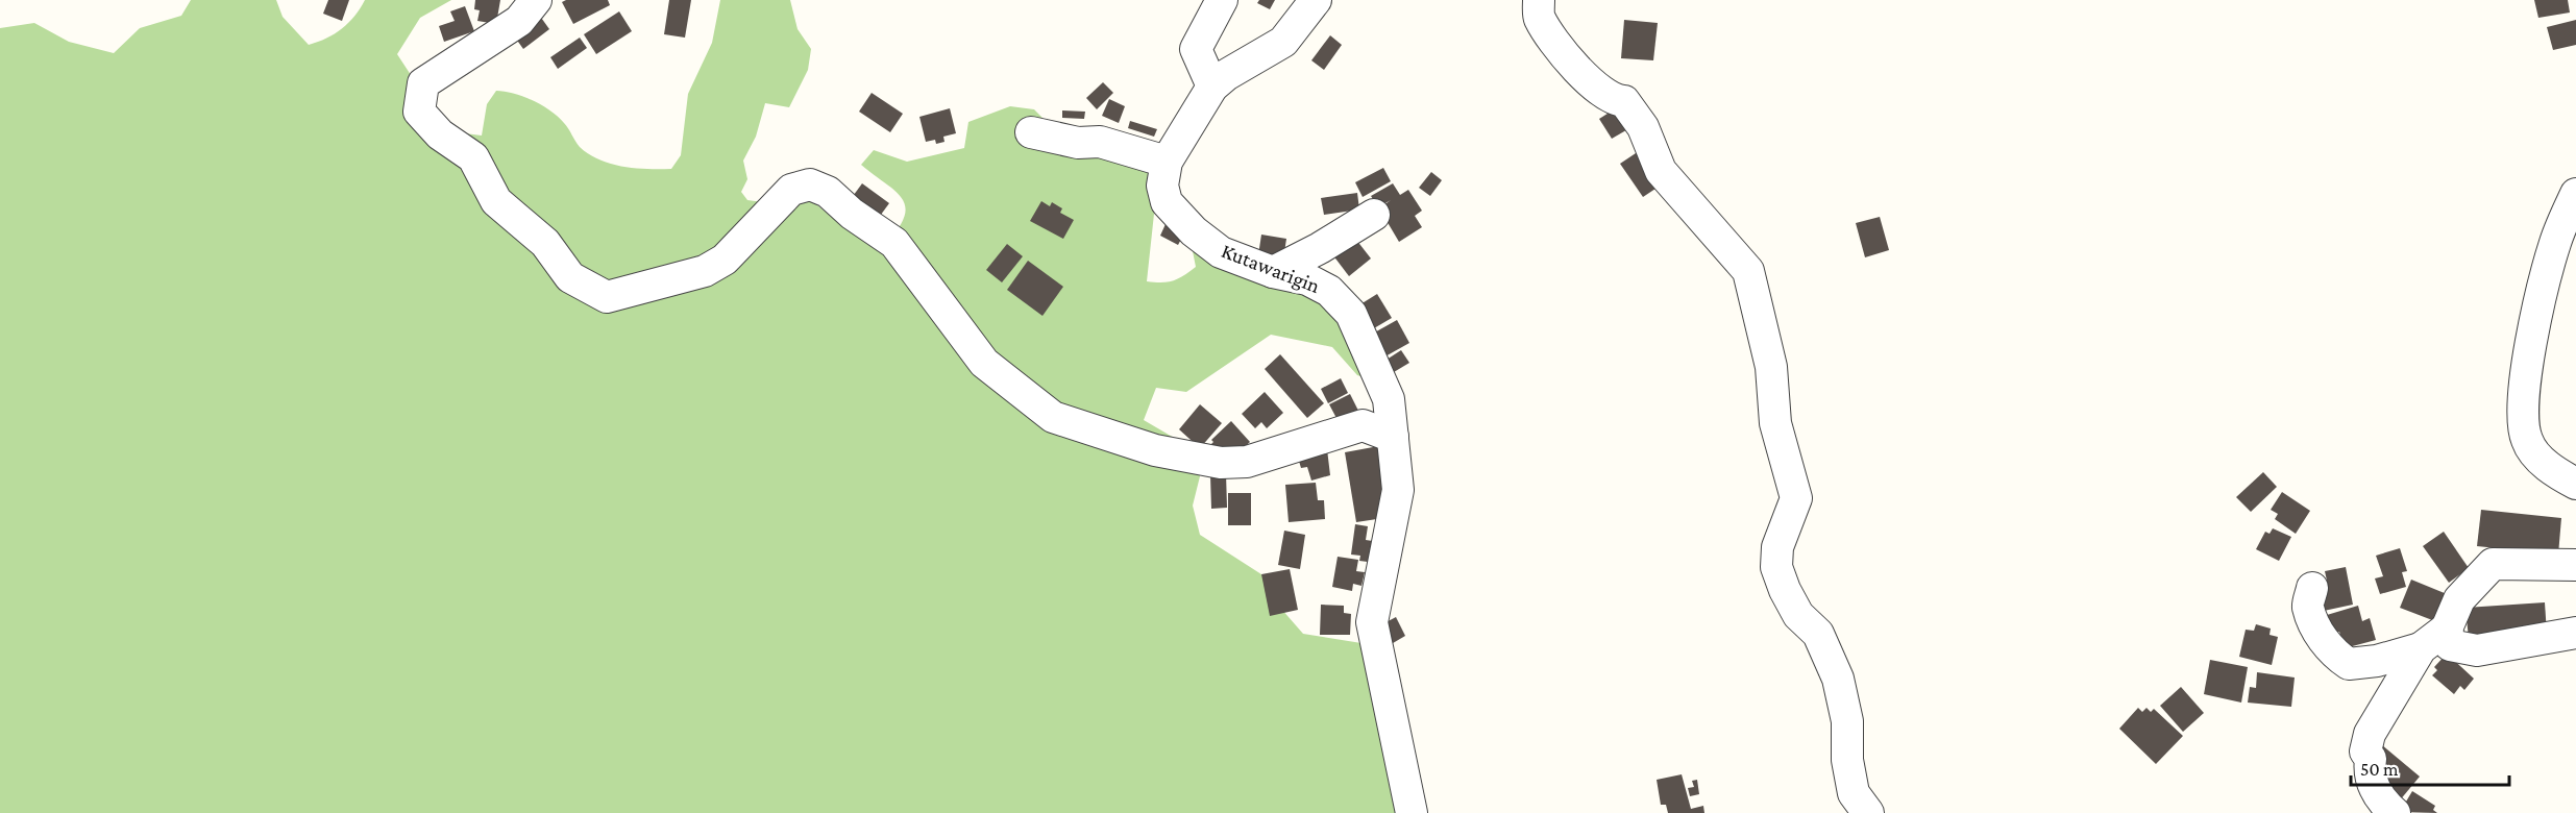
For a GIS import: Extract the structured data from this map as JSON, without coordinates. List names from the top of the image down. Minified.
{"streets":{"street":["Kutawarigin"]},"scale_bar":"50 m"}
